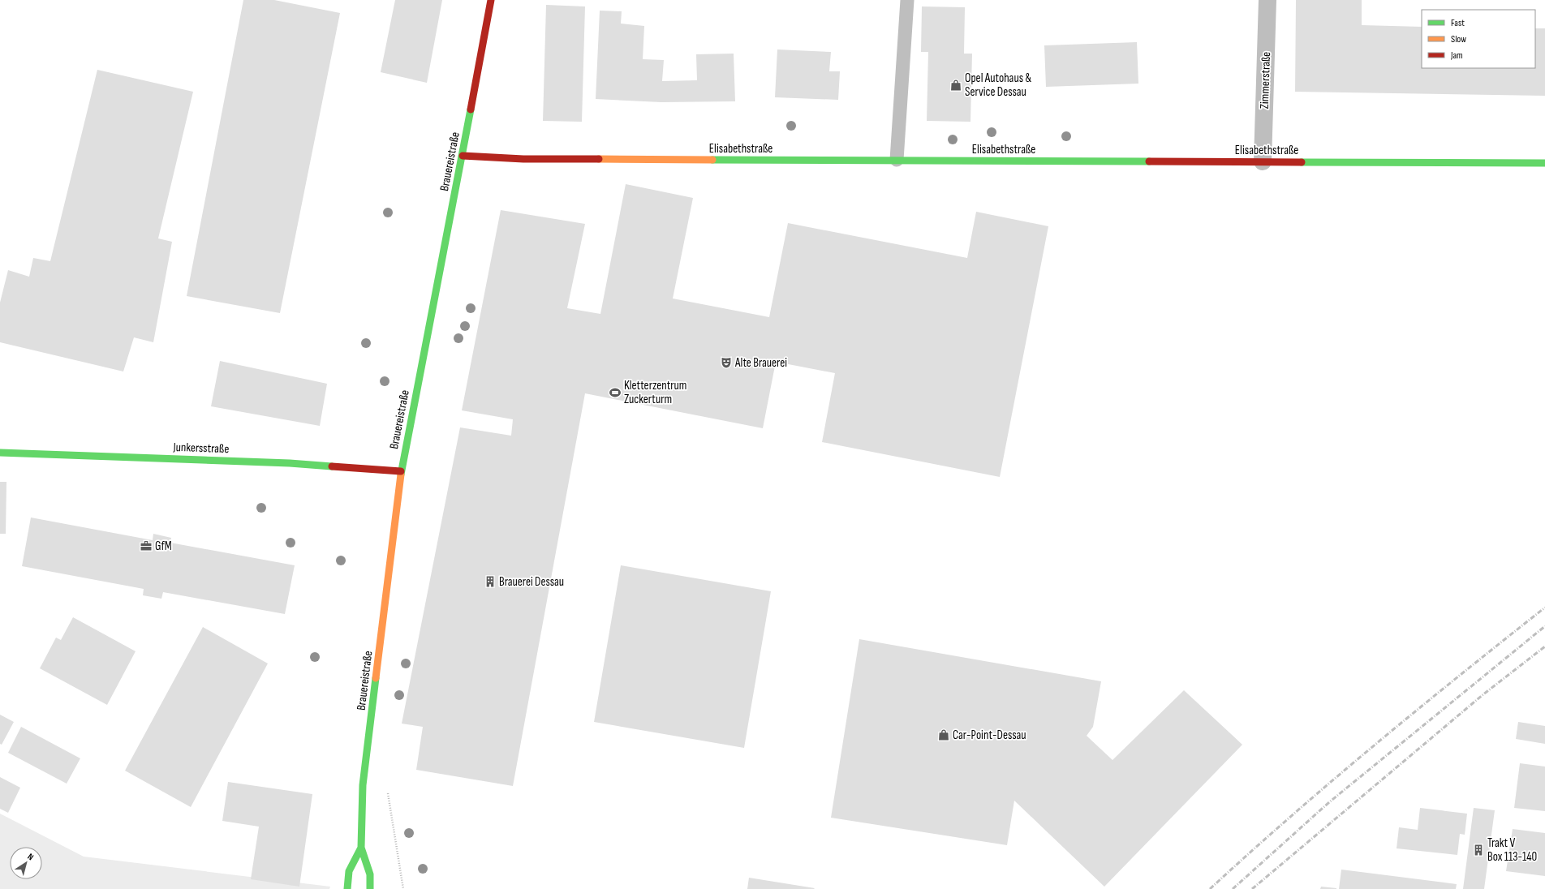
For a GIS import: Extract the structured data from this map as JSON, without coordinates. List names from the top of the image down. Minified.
{"streets":{"street":["Zimmerstraße","Elisabethstraße","Brauereistraße","Junkersstraße"]},"crossings":[["Zimmerstraße","Elisabethstraße"],["Elisabethstraße","Brauereistraße"],["Brauereistraße","Junkersstraße"]],"places":{"shop":["Opel Autohaus & Service Dessau","Car-Point-Dessau"],"theatre":["Alte Brauerei"],"sports":["Kletterzentrum Zuckerturm"],"office":["GfM"],"building":["Brauerei Dessau","Trakt V Box 113-140"]},"legend":["Fast","Slow","Jam"],"north":"top right"}
